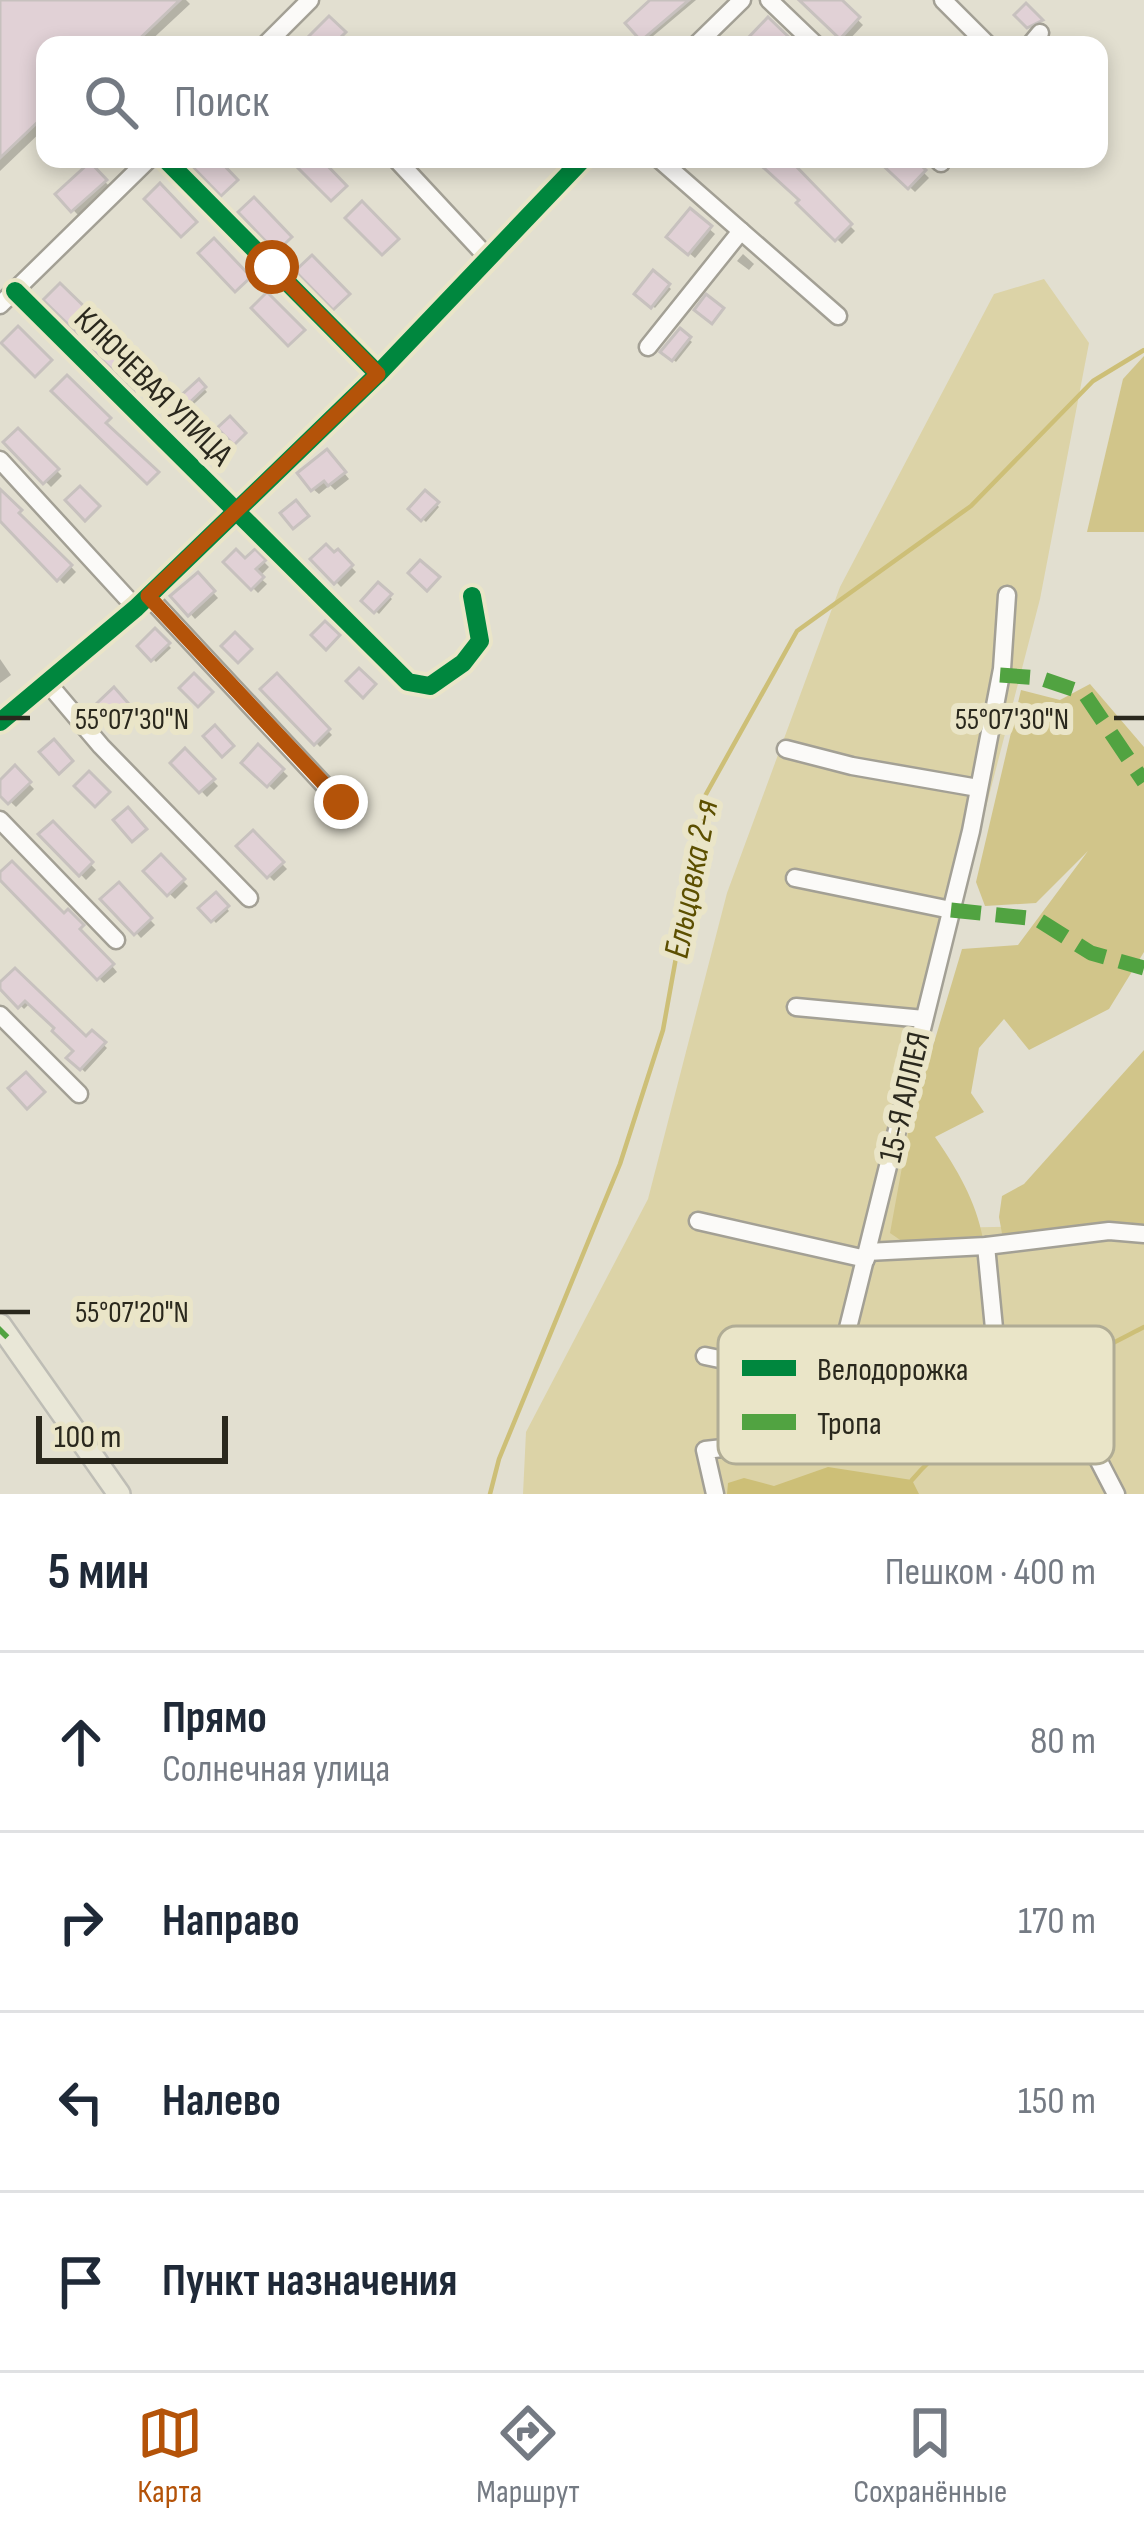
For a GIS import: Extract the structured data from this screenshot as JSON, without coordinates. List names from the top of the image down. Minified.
{"streets":{"street":["КЛЮЧЕВАЯ УЛИЦА","15-Я АЛЛЕЯ"]},"water":["Ельцовка 2-я"],"legend":["Велодорожка","Тропа"],"scale_bar":"100 m","page":{"search":"Поиск","scale":"100 m","heading":["5 мин","Пешком · 400 m"],"list":[["Прямо","Солнечная улица","80 m"],["Направо","170 m"],["Налево","150 m"],"Пункт назначения"],"nav":["Карта","Маршрут","Сохранённые"]},"coordinates":["55°07'30\"N","55°07'20\"N"]}
